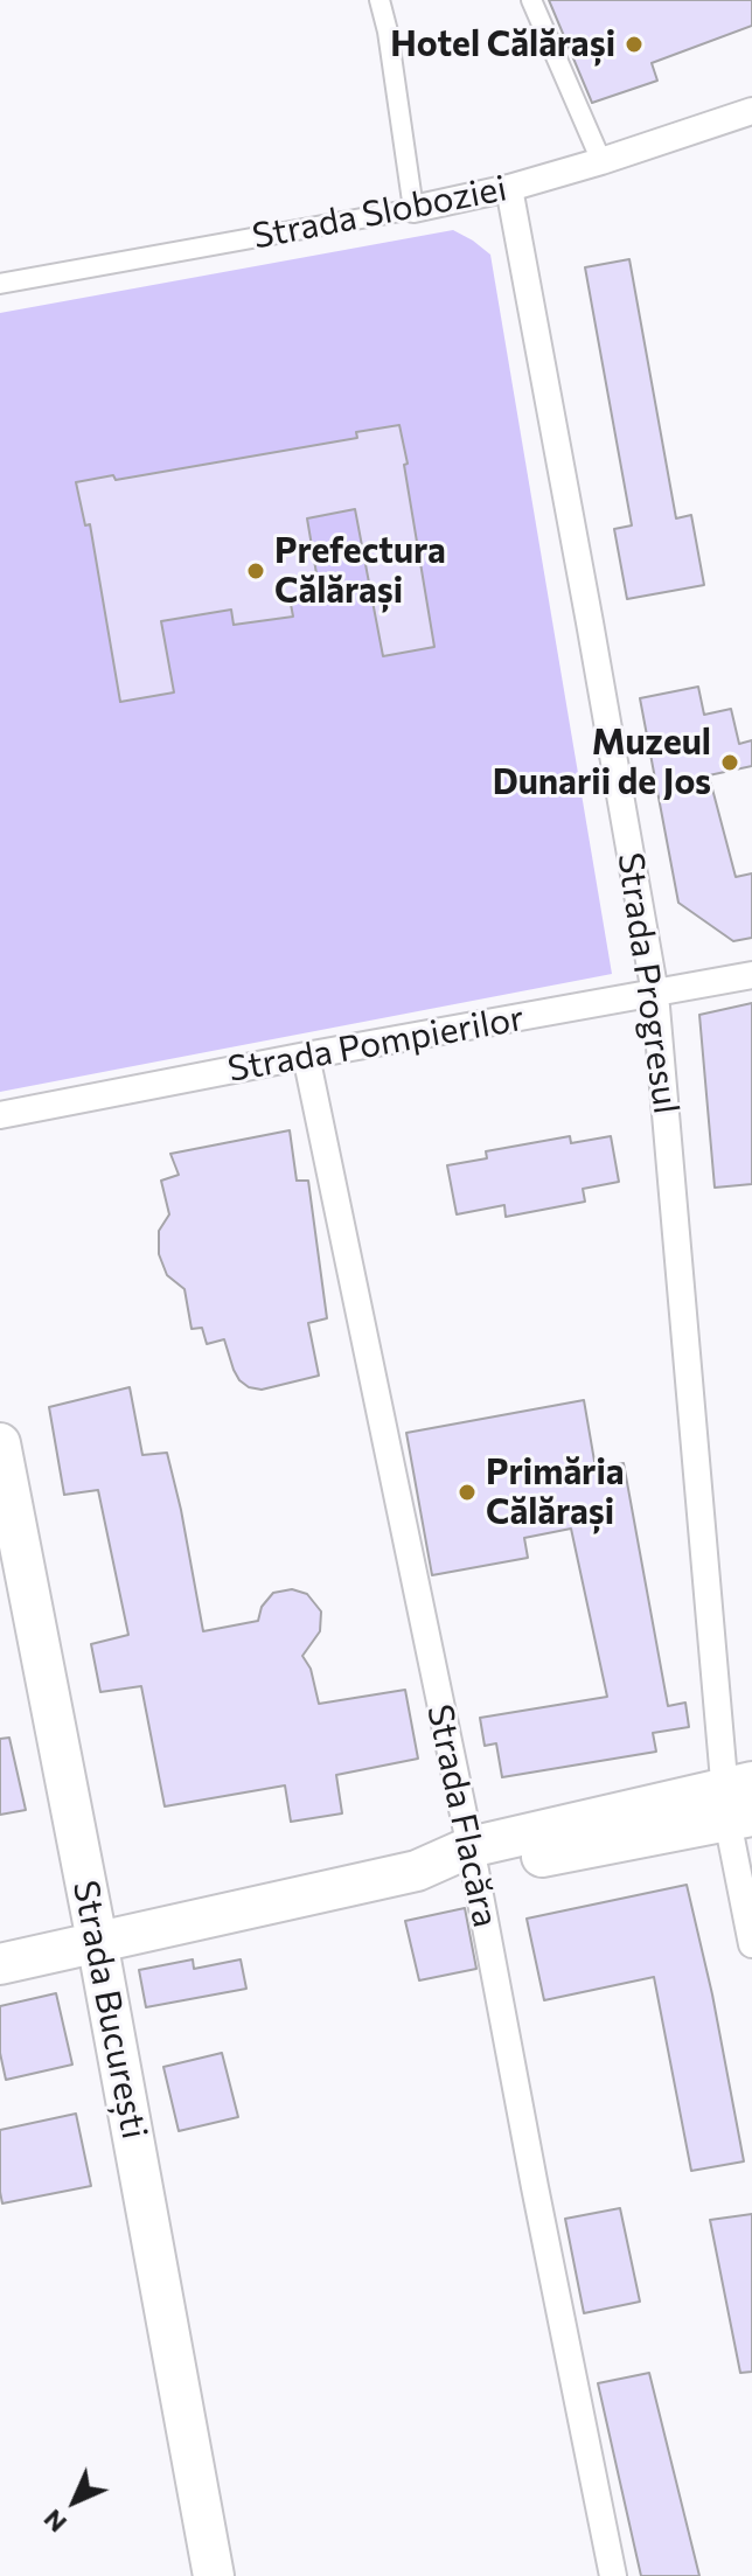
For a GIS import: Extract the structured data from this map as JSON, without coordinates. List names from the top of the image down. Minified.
{"streets":{"main road":["Strada București"],"street":["Strada Sloboziei","Strada Progresul","Strada Pompierilor","Strada Flacăra"]},"crossings":[["Strada Sloboziei","Strada Progresul"],["Strada Progresul","Strada Pompierilor"],["Strada Pompierilor","Strada Flacăra"]],"places":["Hotel Călărași","Prefectura Călărași","Muzeul Dunarii de Jos","Primăria Călărași"],"north":"bottom left"}
